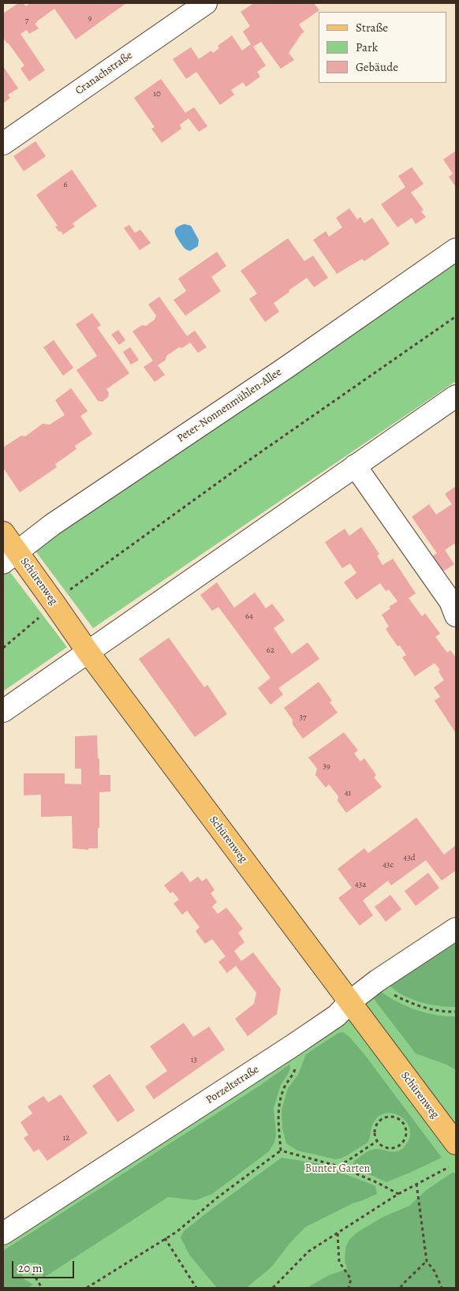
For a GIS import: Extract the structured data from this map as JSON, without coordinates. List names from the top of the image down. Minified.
{"streets":{"main road":["Schürenweg"],"street":["Cranachstraße","Peter-Nonnenmühlen-Allee","Porzeltstraße"]},"crossings":[["Peter-Nonnenmühlen-Allee","Schürenweg"],["Schürenweg","Porzeltstraße"]],"parks":["Bunter Garten"],"house_numbers":["9","7","10","6","64","62","37","39","41","43d","43c","43a","13","12"],"legend":["Straße","Park","Gebäude"],"scale_bar":"20 m"}
